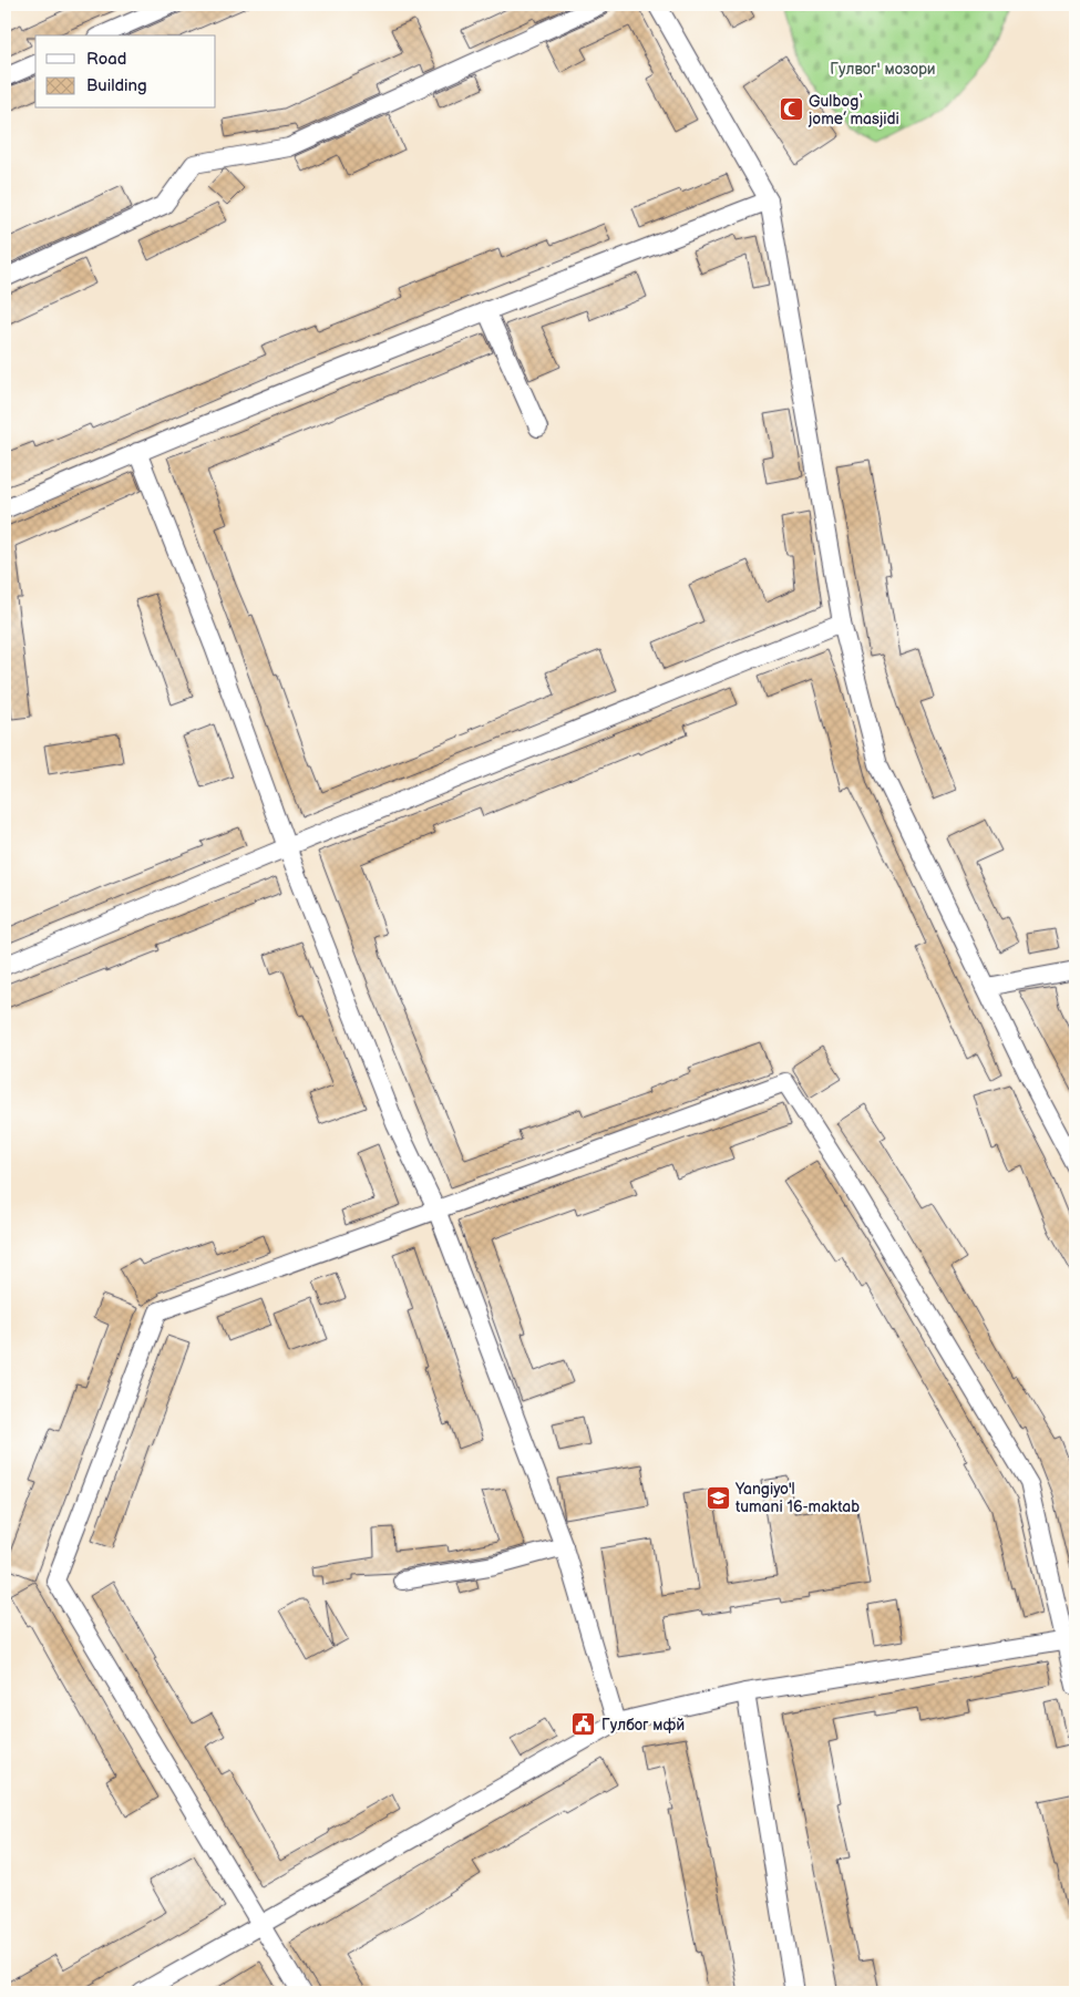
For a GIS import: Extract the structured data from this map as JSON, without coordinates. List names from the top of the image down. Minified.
{"parks":["Гулвог' мозори"],"places":{"mosque":["Gulbog‘ jome’ masjidi"],"school or university":["Yangiyo'l tumani 16-maktab"],"public building":["Гулбог мфй"]},"legend":["Road","Building"]}
